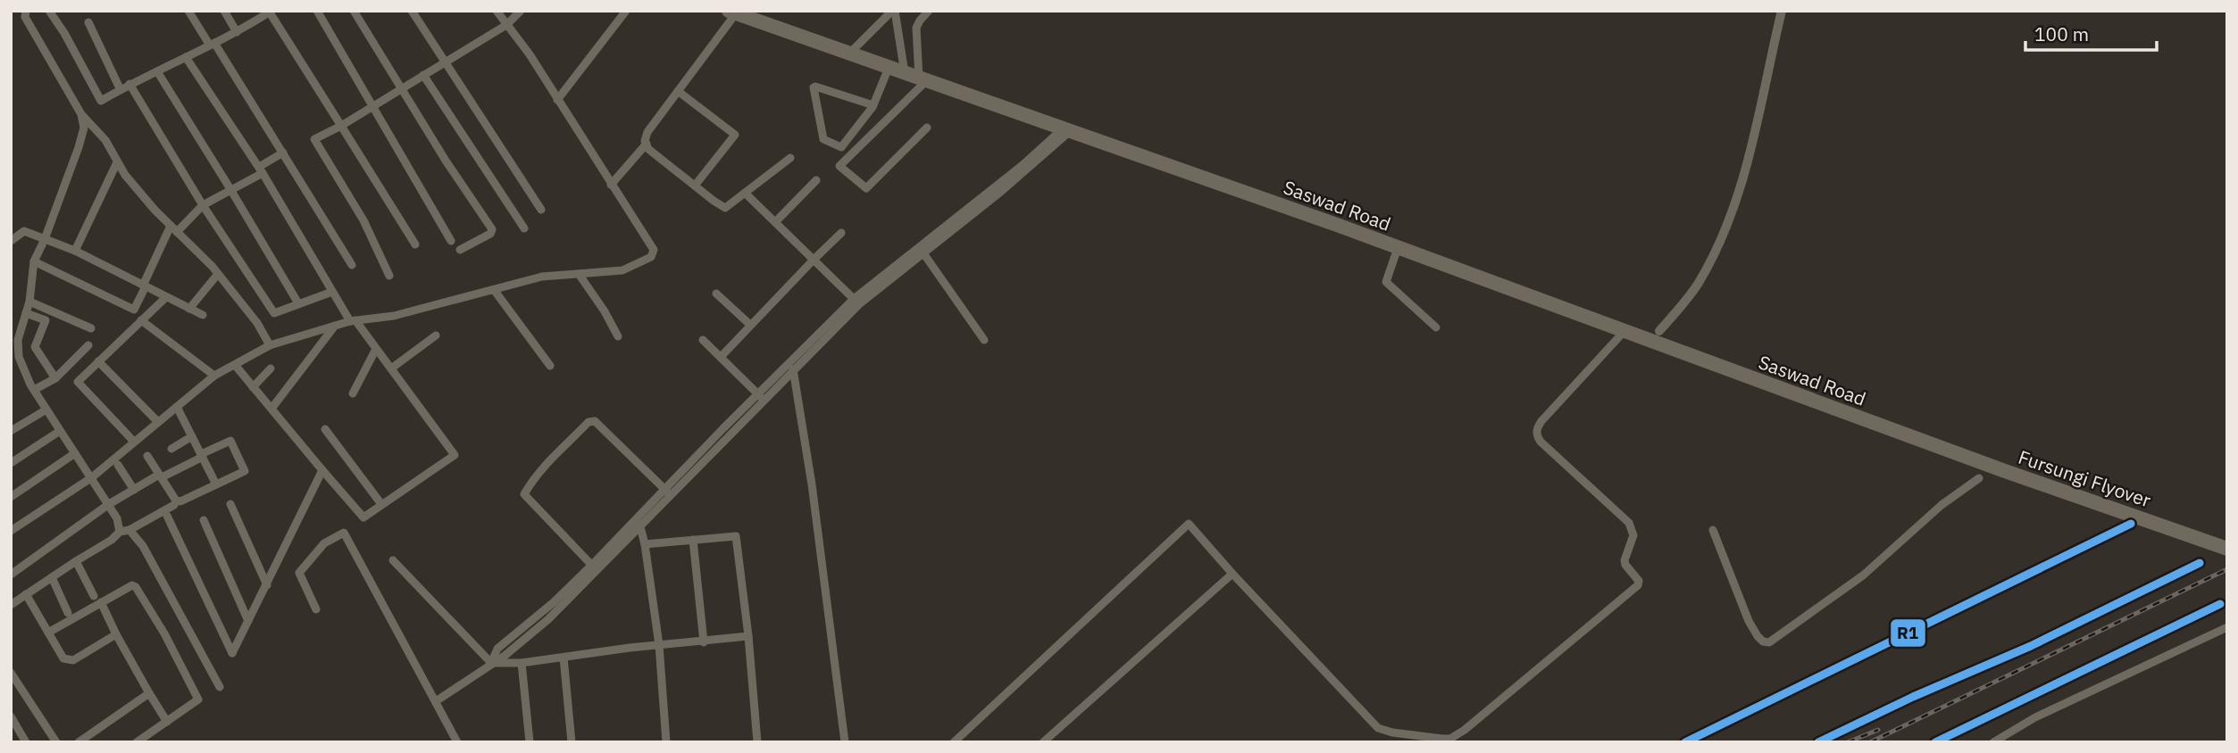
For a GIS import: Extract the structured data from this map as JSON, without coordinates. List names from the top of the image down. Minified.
{"streets":{"highway":["Saswad Road","Fursungi Flyover"]},"crossings":[["Saswad Road","Fursungi Flyover"]],"lines":["transit line R1"],"scale_bar":"100 m"}
